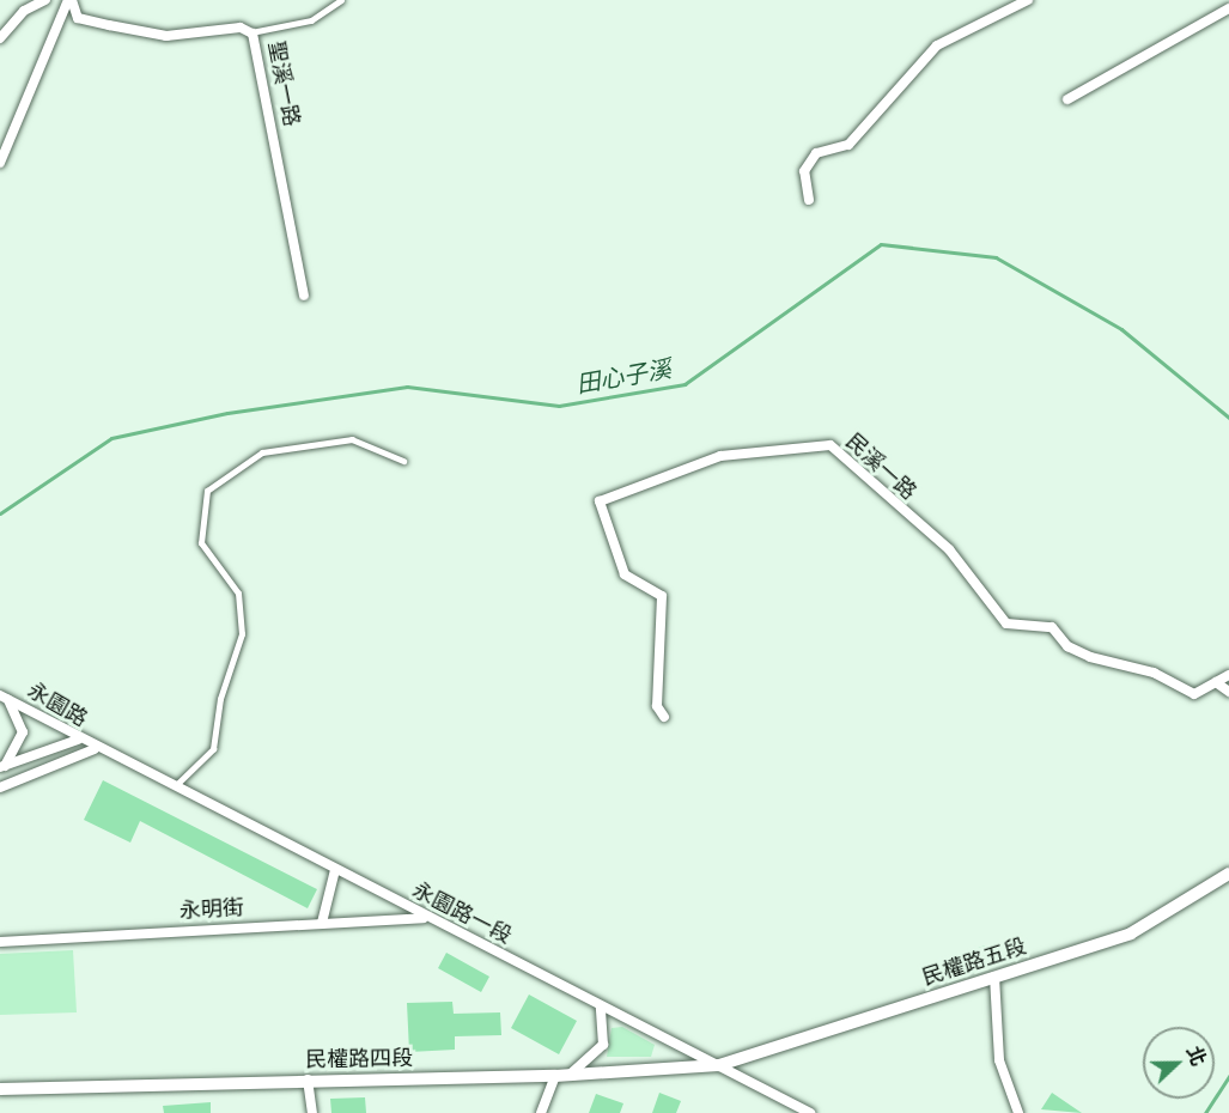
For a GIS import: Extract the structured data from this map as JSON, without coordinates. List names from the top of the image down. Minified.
{"streets":{"street":["聖溪一路","民溪一路","永園路","永明街","永園路一段","民權路五段","民權路四段"]},"crossings":[["永園路","永園路一段"],["永明街","永園路一段"],["永園路一段","民權路五段"],["永園路一段","民權路四段"],["民權路五段","民權路四段"]],"water":["田心子溪"],"north":"right"}
